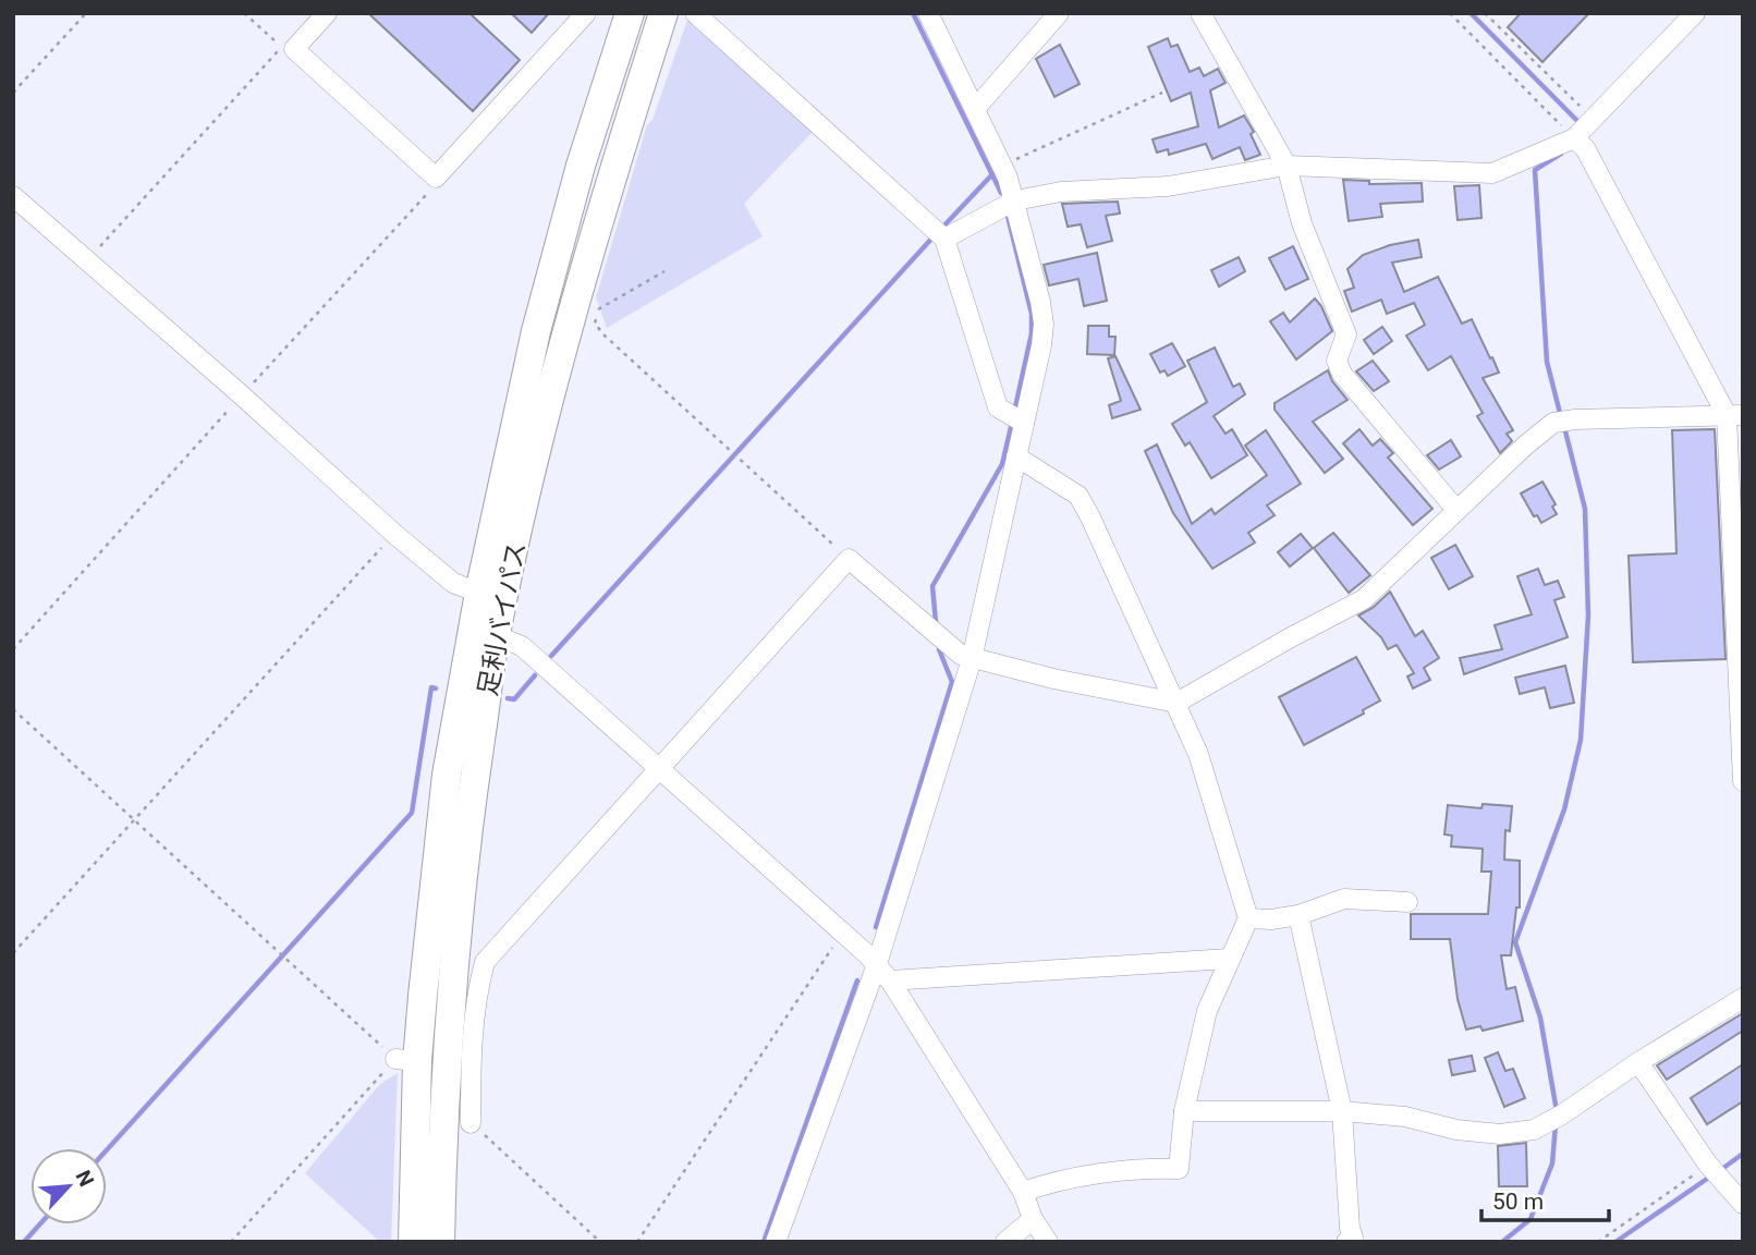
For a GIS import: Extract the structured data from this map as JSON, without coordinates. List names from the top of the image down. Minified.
{"streets":{"highway":["足利バイパス"]},"scale_bar":"50 m","north":"top right"}
